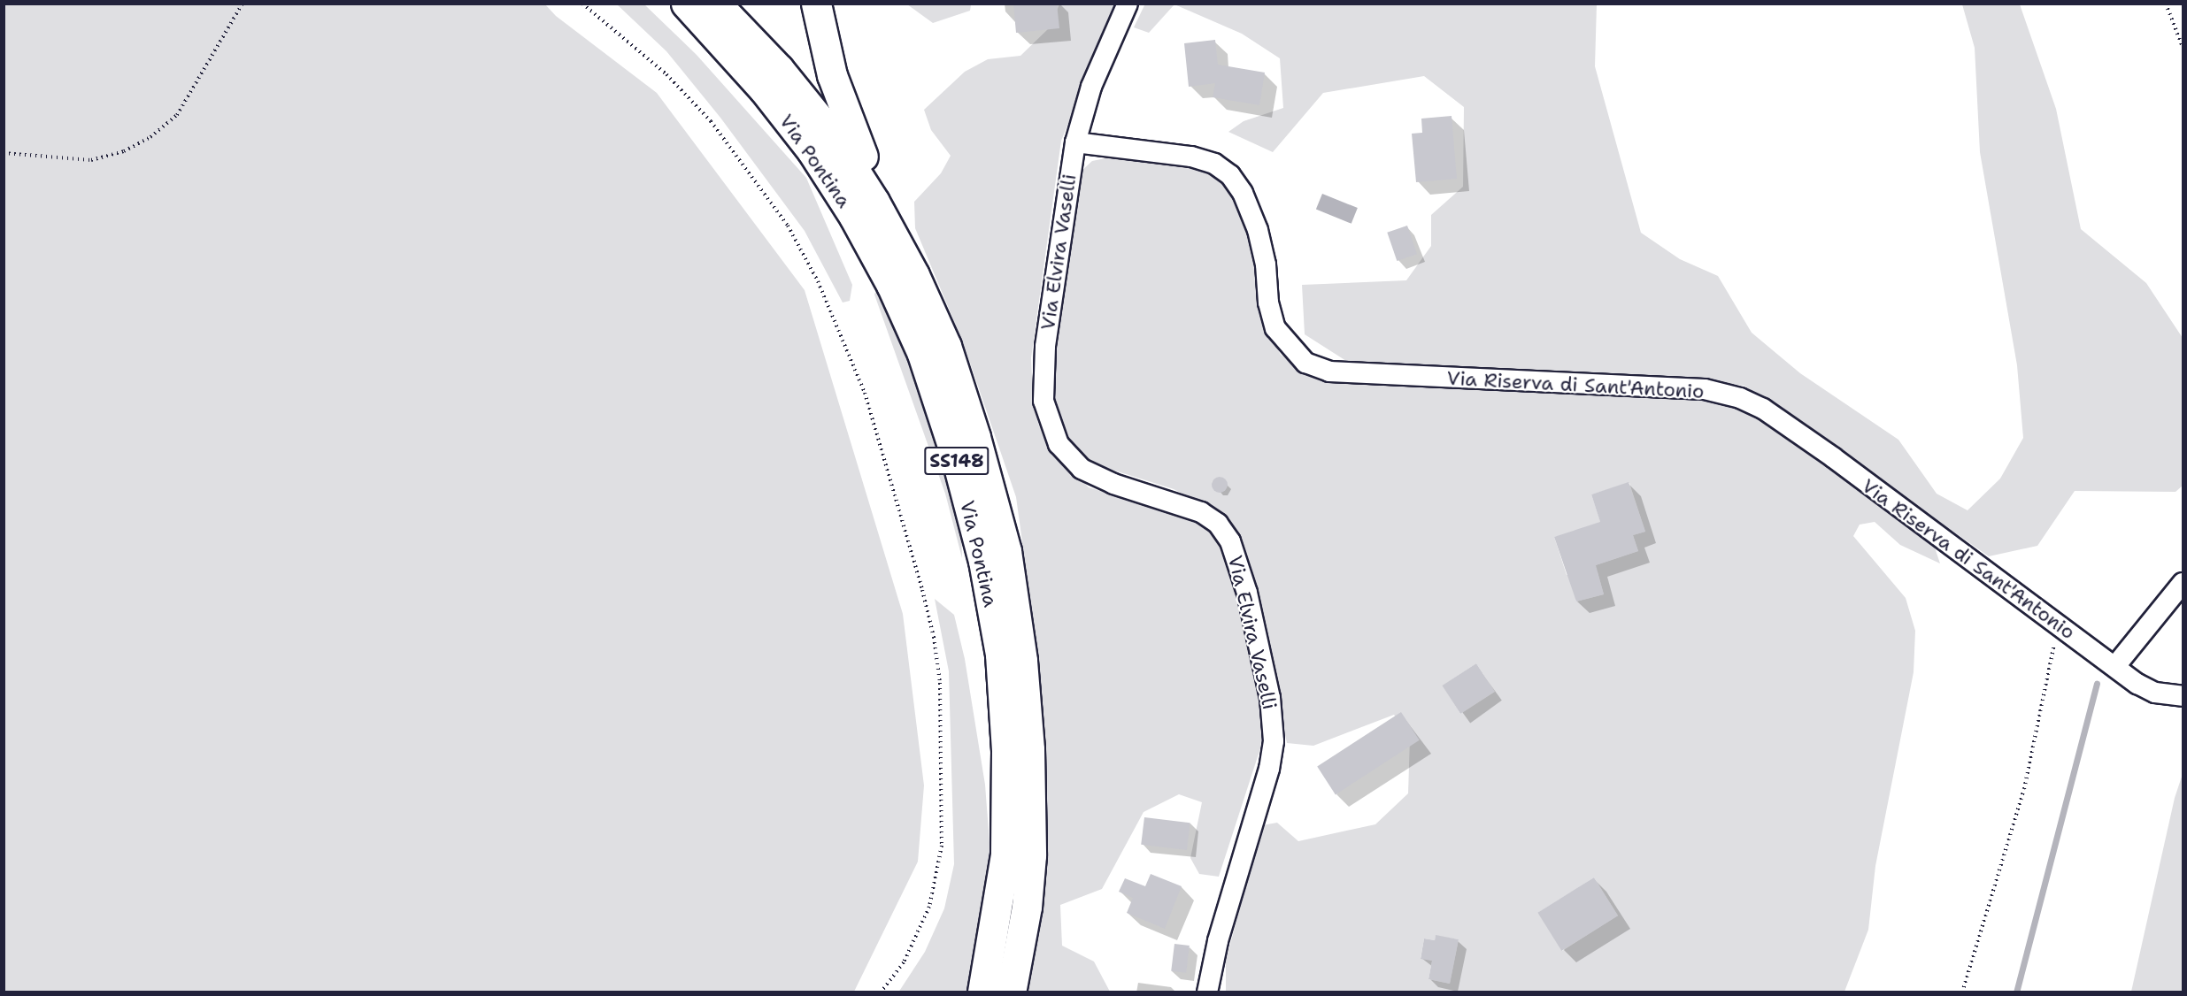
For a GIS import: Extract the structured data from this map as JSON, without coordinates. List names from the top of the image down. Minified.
{"streets":{"highway":["Via Pontina","SS148"],"street":["Via Elvira Vaselli","Via Riserva di Sant'Antonio"]},"crossings":[["Via Elvira Vaselli","Via Riserva di Sant'Antonio"]]}
